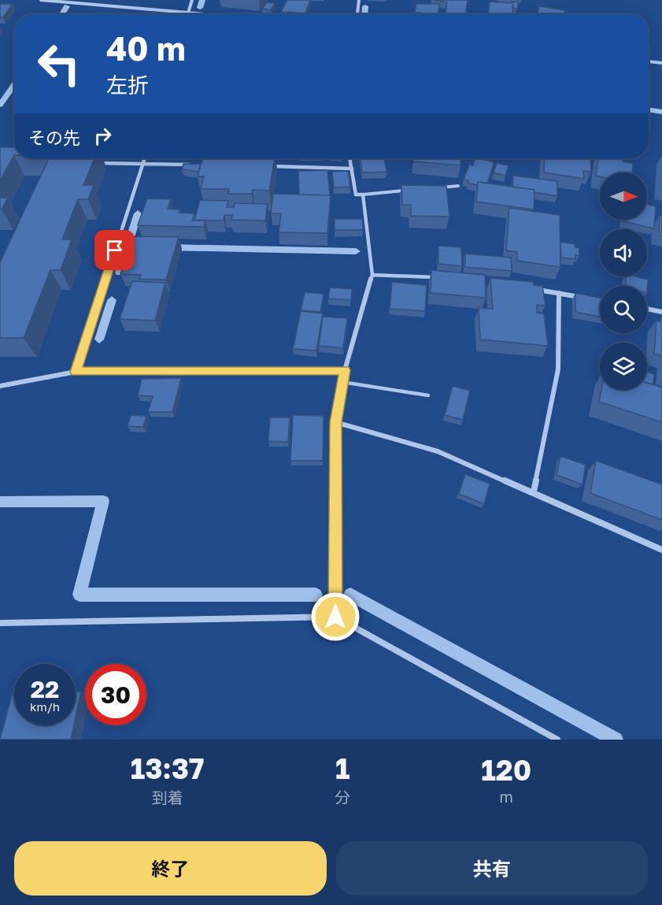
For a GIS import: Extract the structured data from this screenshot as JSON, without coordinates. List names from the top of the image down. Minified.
{"north":"right","page":{"turn":["40 m","左折"],"then":"その先","speed":"22 km/h","limit":"30","eta":["13:37","到着","1","分","120","m"],"buttons":["終了","共有"]}}
